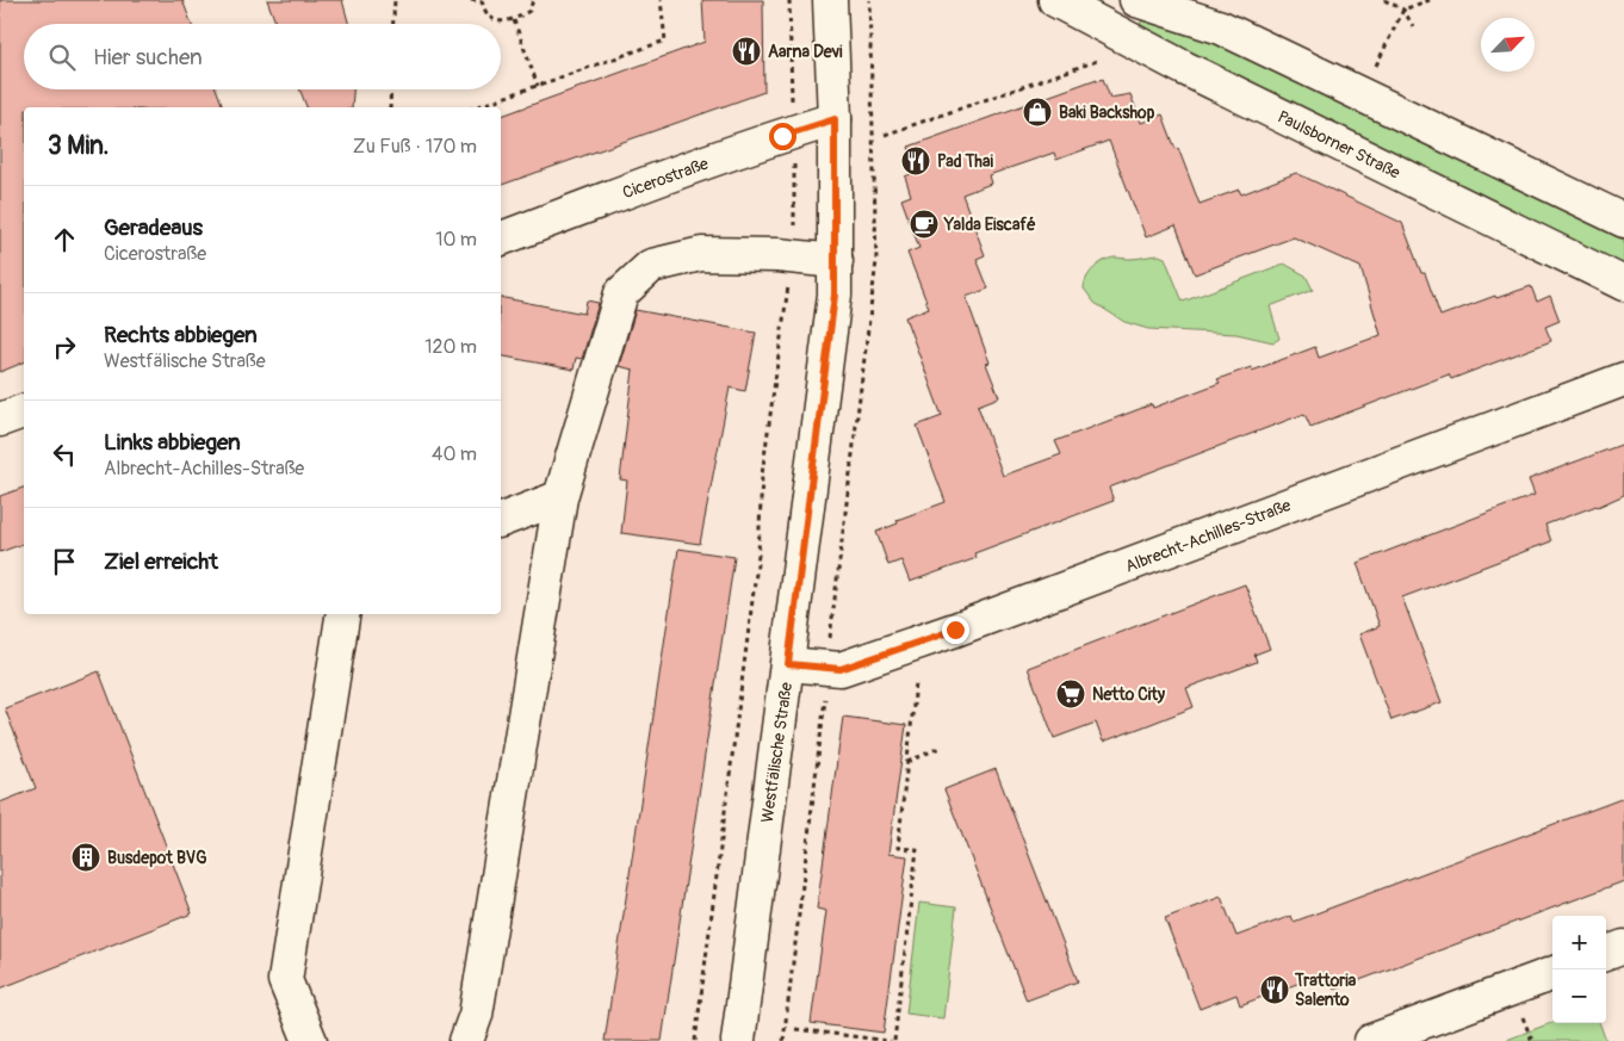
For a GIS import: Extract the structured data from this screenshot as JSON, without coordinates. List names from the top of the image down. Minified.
{"streets":{"street":["Paulsborner Straße","Cicerostraße","Albrecht-Achilles-Straße","Westfälische Straße"]},"crossings":[["Cicerostraße","Westfälische Straße"],["Albrecht-Achilles-Straße","Westfälische Straße"]],"places":{"restaurant":["Aarna Devi","Pad Thai","Trattoria Salento"],"shop":["Baki Backshop"],"cafe":["Yalda Eiscafé"],"supermarket":["Netto City"],"building":["Busdepot BVG"]},"north":"top right","page":{"search":"Hier suchen","heading":["3 Min.","Zu Fuß · 170 m"],"list":[["Geradeaus","Cicerostraße","10 m"],["Rechts abbiegen","Westfälische Straße","120 m"],["Links abbiegen","Albrecht-Achilles-Straße","40 m"],"Ziel erreicht"],"map_buttons":["+","−"]}}
